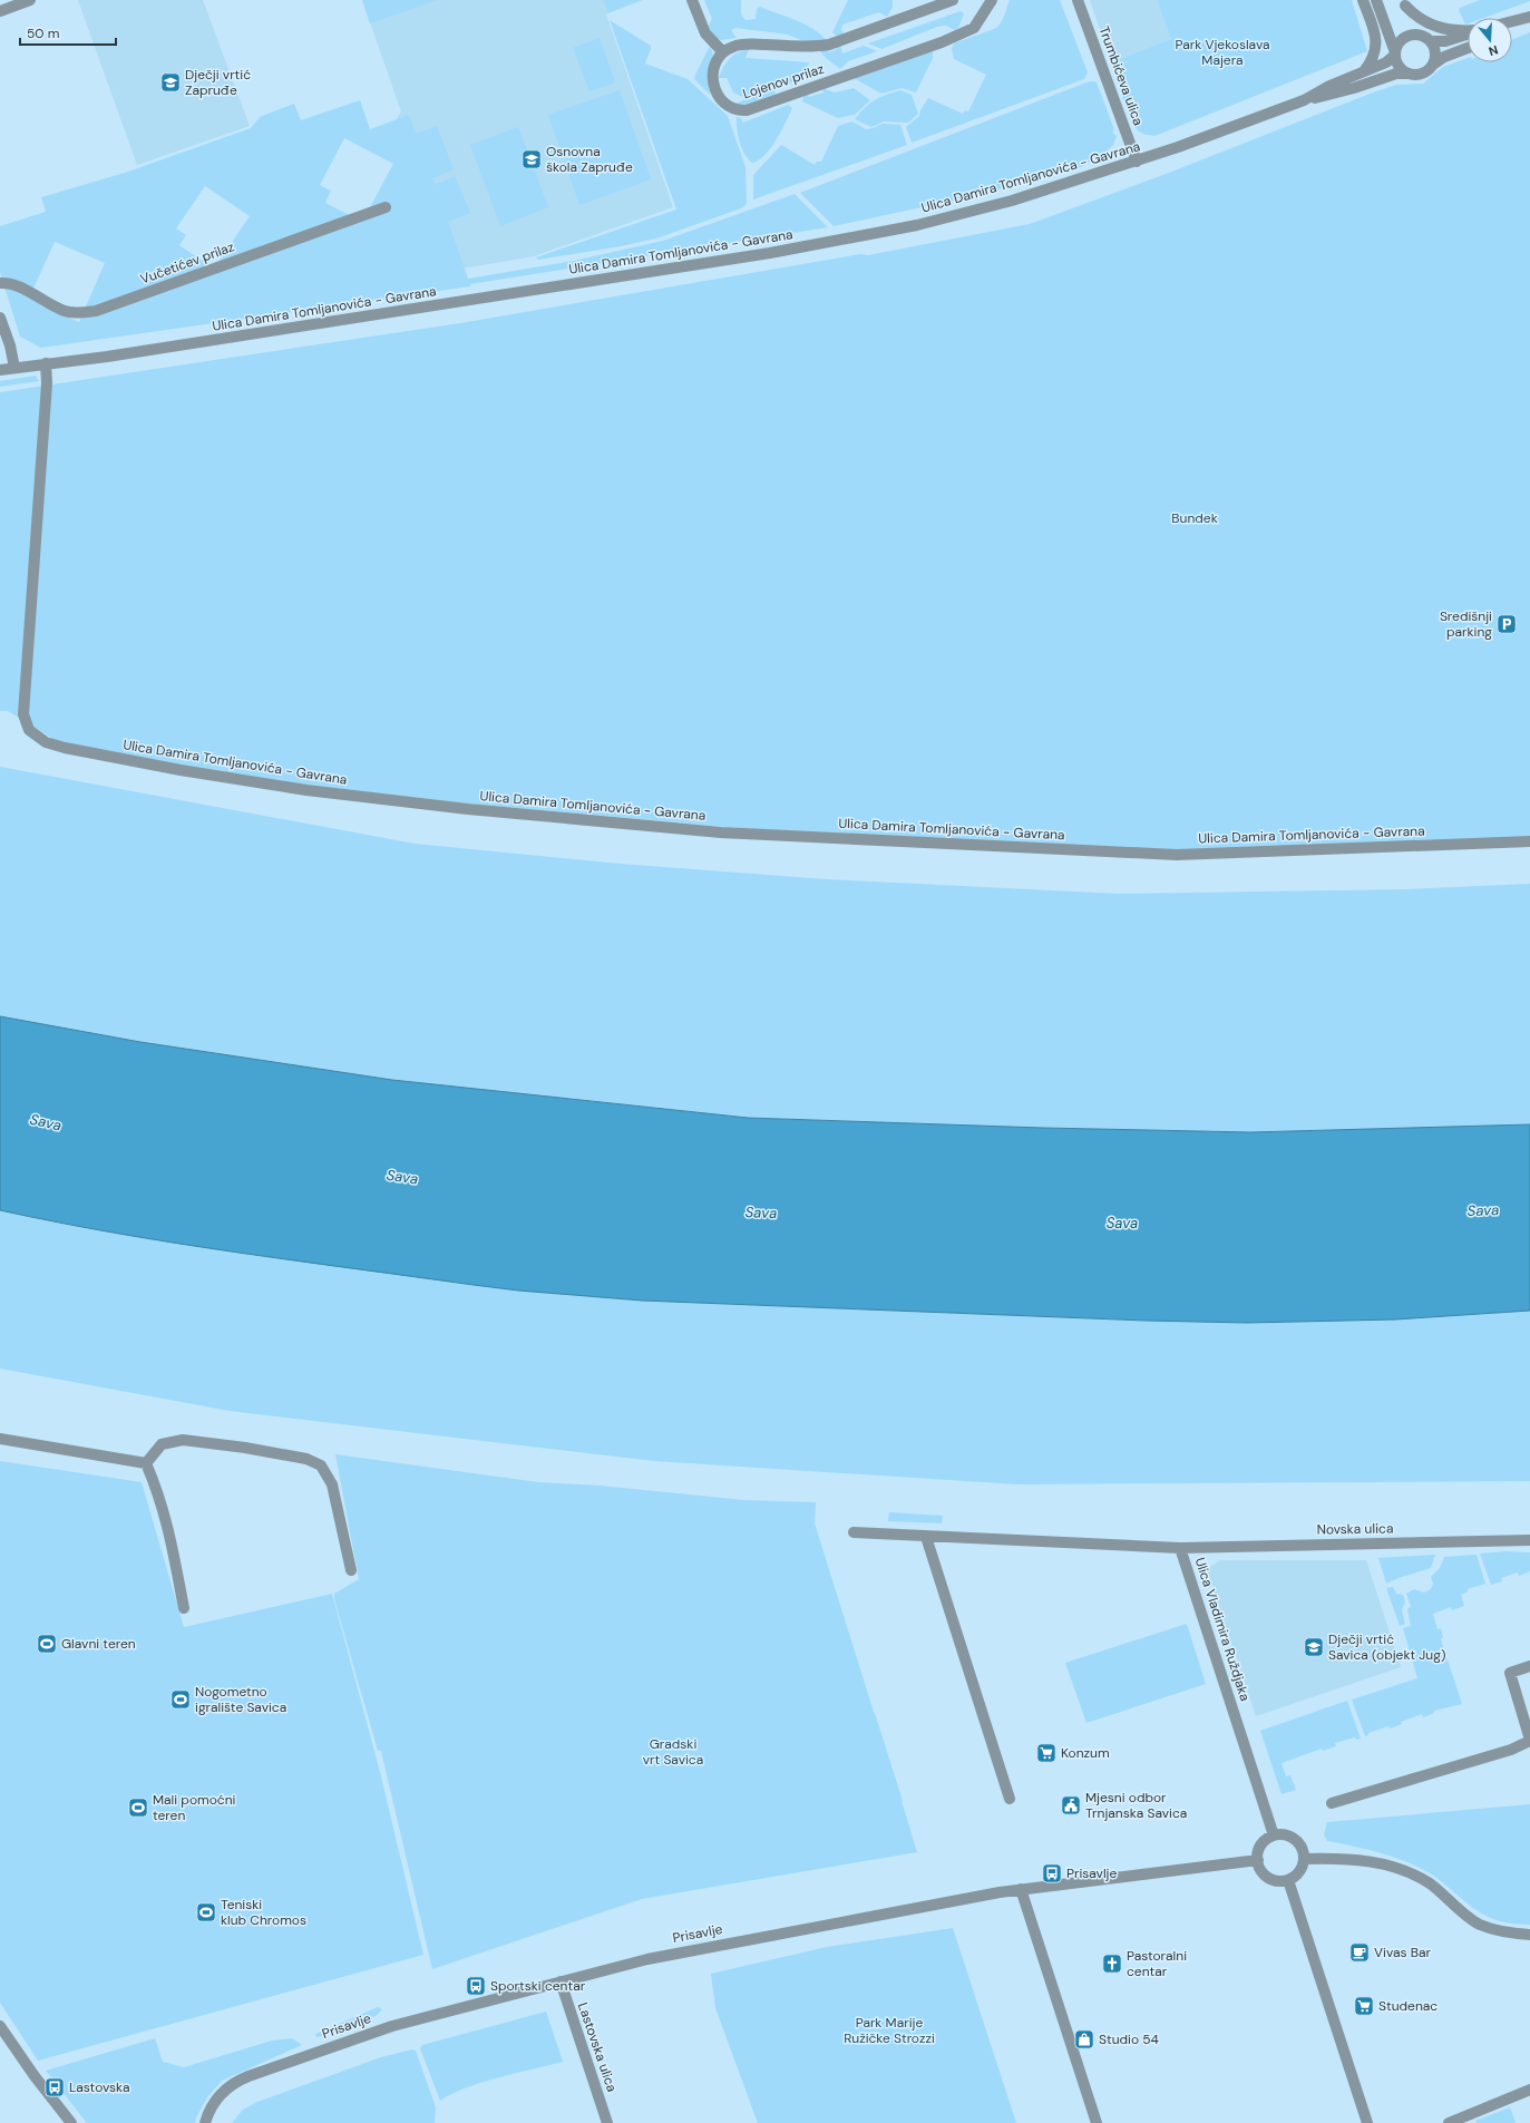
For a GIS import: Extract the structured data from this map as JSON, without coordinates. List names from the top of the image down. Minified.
{"streets":{"street":["Trumbićeva ulica","Lojenov prilaz","Ulica Damira Tomljanovića - Gavrana","Vučetićev prilaz","Novska ulica","Ulica Vladimira Ruždjaka","Prisavlje","Lastovska ulica"]},"crossings":[["Trumbićeva ulica","Ulica Damira Tomljanovića - Gavrana"],["Novska ulica","Ulica Vladimira Ruždjaka"],["Ulica Vladimira Ruždjaka","Prisavlje"],["Prisavlje","Lastovska ulica"]],"water":["Sava"],"parks":["Park Vjekoslava Majera","Bundek","Gradski vrt Savica","Park Marije Ružičke Strozzi"],"places":{"school or university":["Dječji vrtić Zapruđe","Osnovna škola Zapruđe","Dječji vrtić Savica (objekt Jug)"],"parking":["Središnji parking"],"sports":["Glavni teren","Nogometno igralište Savica","Mali pomoćni teren","Teniski klub Chromos"],"supermarket":["Konzum","Studenac"],"public building":["Mjesni odbor Trnjanska Savica"],"bus stop":["Prisavlje","Sportski centar","Lastovska"],"cafe":["Vivas Bar"],"church":["Pastoralni centar"],"shop":["Studio 54"]},"scale_bar":"50 m","north":"bottom"}
